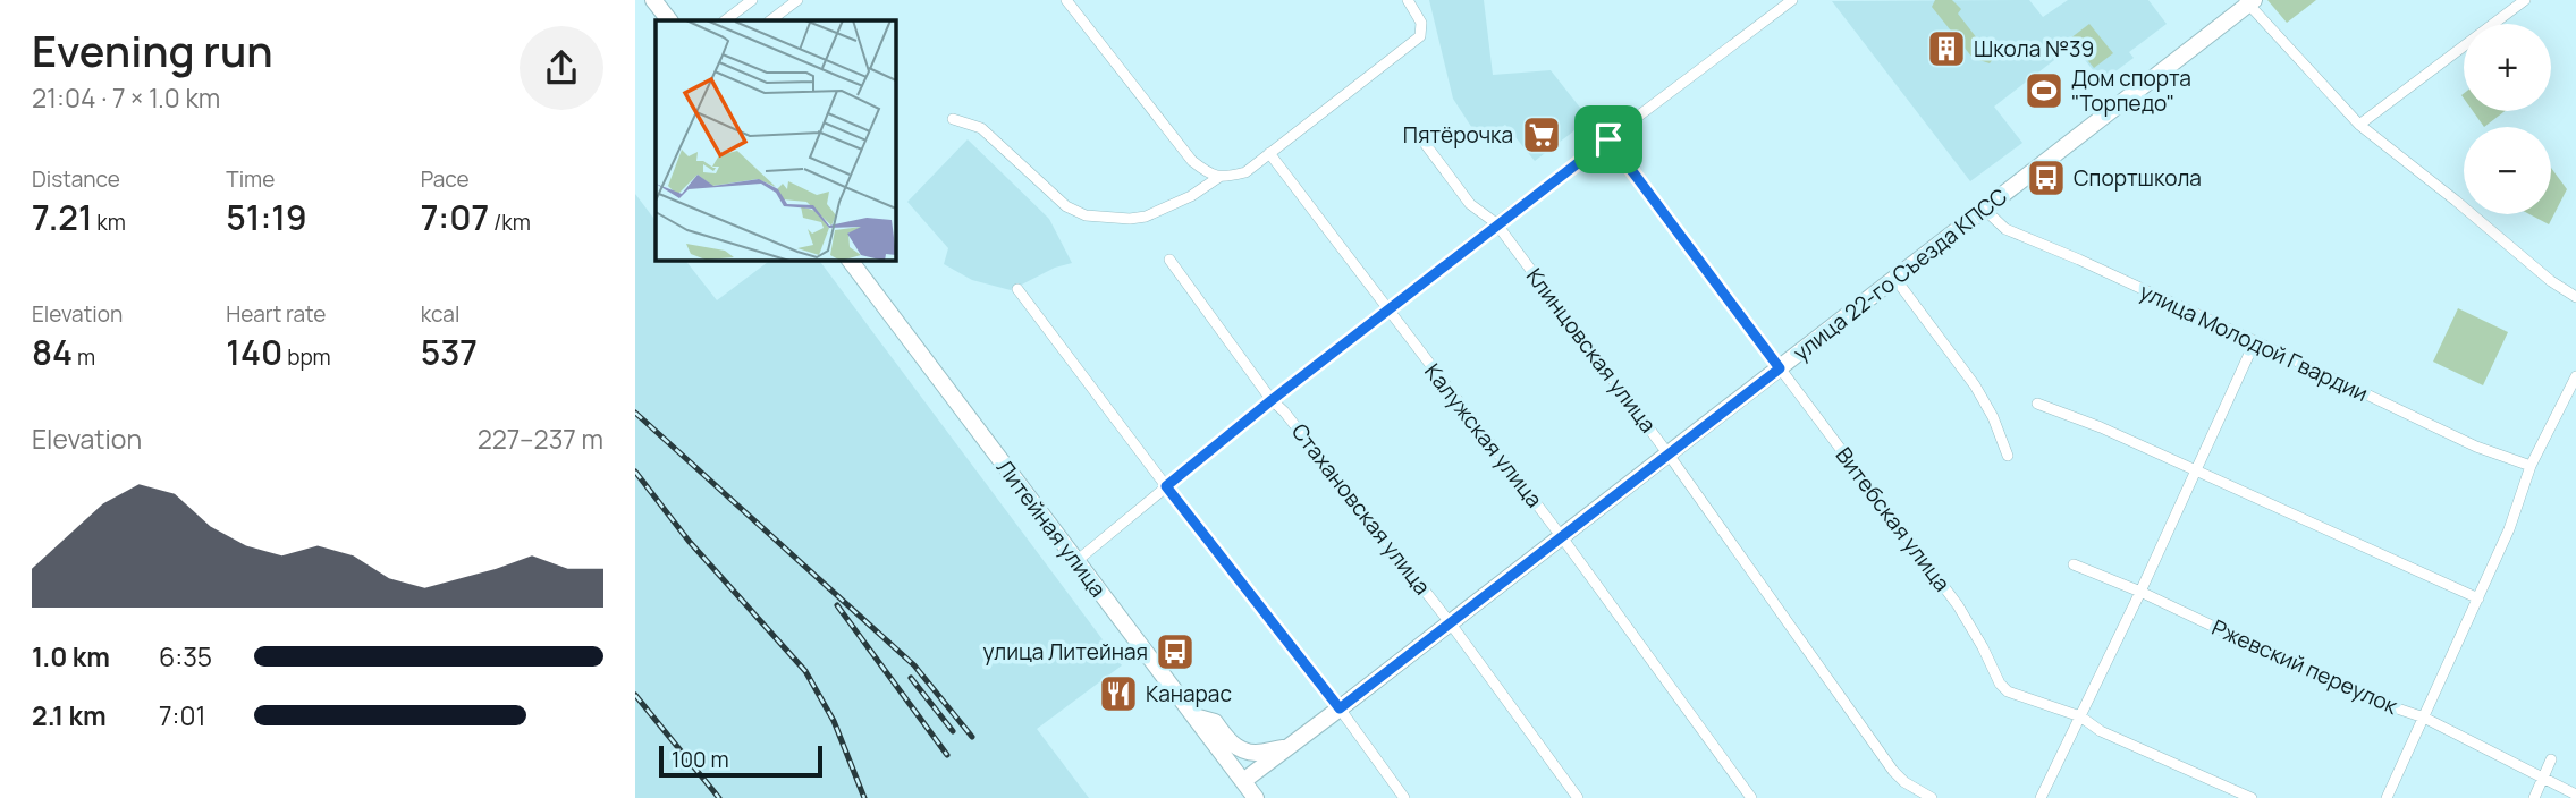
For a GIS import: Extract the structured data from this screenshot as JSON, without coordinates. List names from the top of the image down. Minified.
{"streets":{"main road":["улица 22-го Съезда КПСС","Литейная улица"],"street":["улица Молодой Гвардии","Клинцовская улица","Калужская улица","Стахановская улица","Витебская улица","Ржевский переулок"]},"crossings":[["улица 22-го Съезда КПСС","улица Молодой Гвардии"],["улица 22-го Съезда КПСС","Клинцовская улица"],["улица 22-го Съезда КПСС","Калужская улица"],["улица 22-го Съезда КПСС","Стахановская улица"],["улица 22-го Съезда КПСС","Витебская улица"],["улица 22-го Съезда КПСС","Литейная улица"]],"places":{"building":["Школа №39"],"sports":["Дом спорта \"Торпедо\""],"supermarket":["Пятёрочка"],"bus stop":["Спортшкола","улица Литейная"],"restaurant":["Канарас"]},"scale_bar":"100 m","page":{"heading":["Evening run","21:04 · 7 × 1.0 km"],"map_buttons":["+","−"],"stats":[["Distance","7.21 km"],["Time","51:19"],["Pace","7:07 /km"],["Elevation","84 m"],["Heart rate","140 bpm"],["kcal","537"]],"chart":["Elevation","227–237 m"],"list":[{"name":"1.0 km","note":"6:35"},{"name":"2.1 km","note":"7:01"}],"scale":"100 m"}}
